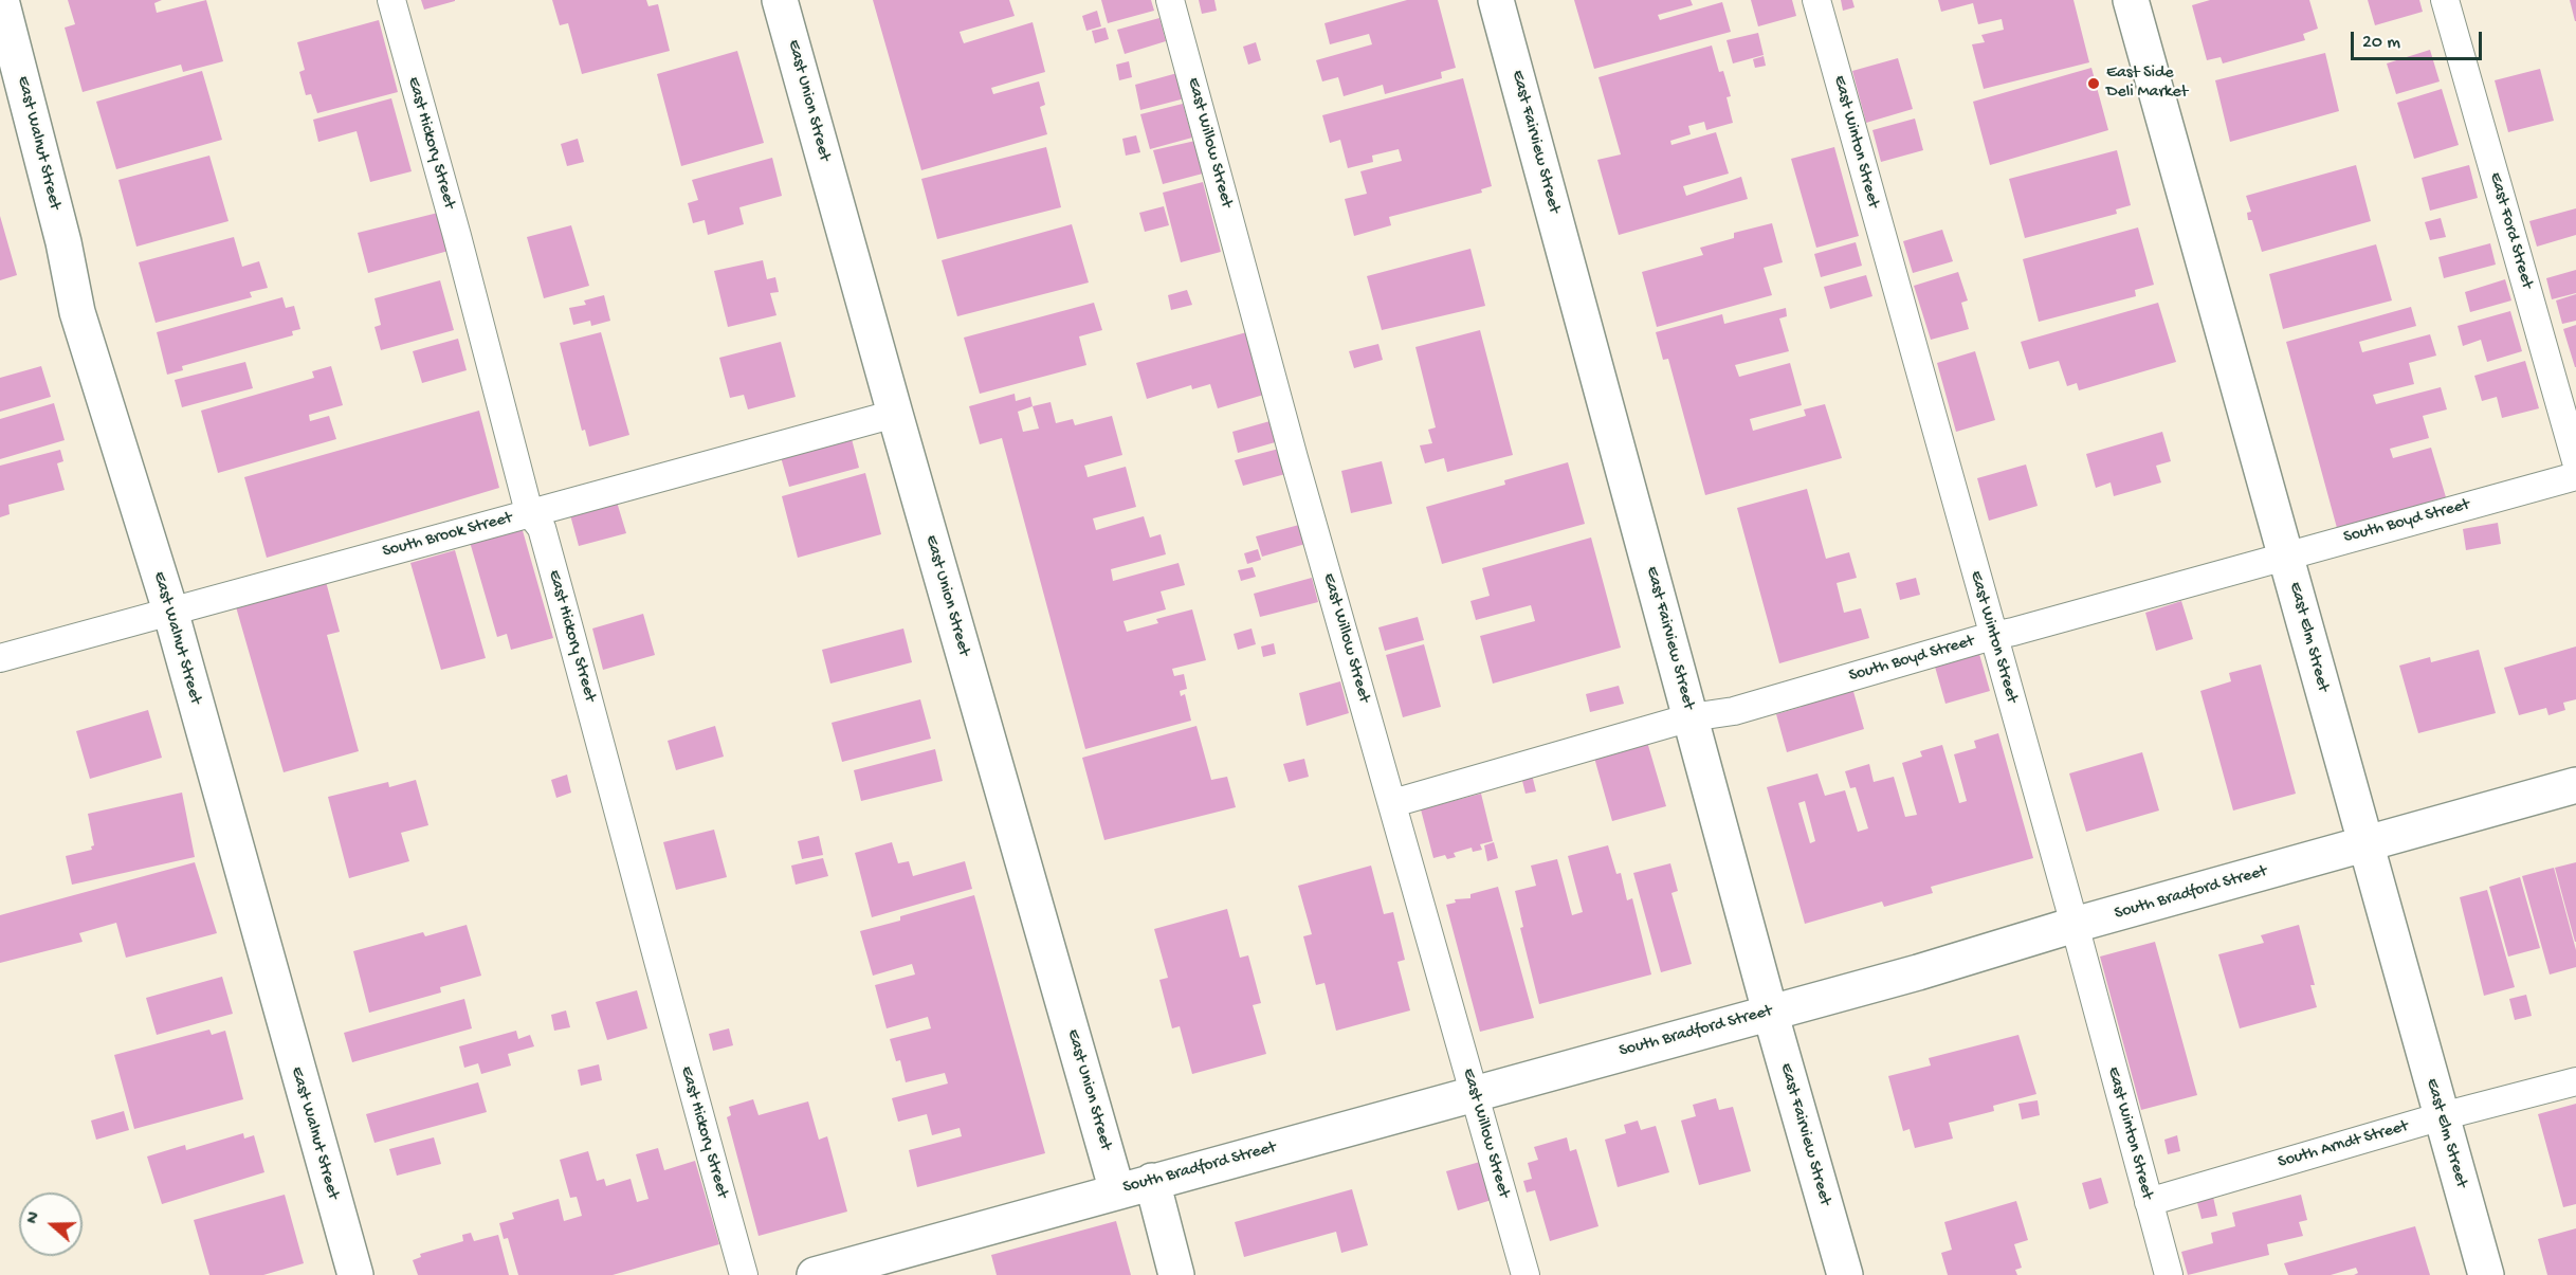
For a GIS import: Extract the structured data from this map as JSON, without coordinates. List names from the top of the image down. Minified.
{"streets":{"street":["East Union Street","East Fairview Street","East Walnut Street","East Elm Street","South Bradford Street"],"lane":["East Winton Street","East Hickory Street","East Willow Street","East Ford Street","South Boyd Street","South Brook Street","South Arndt Street"]},"crossings":[["East Union Street","South Brook Street"],["East Union Street","South Bradford Street"],["East Fairview Street","South Boyd Street"],["East Fairview Street","South Bradford Street"],["East Winton Street","South Boyd Street"],["East Winton Street","South Bradford Street"],["East Winton Street","South Arndt Street"],["East Walnut Street","South Brook Street"],["East Hickory Street","South Brook Street"],["East Willow Street","South Boyd Street"],["East Willow Street","South Bradford Street"],["South Boyd Street","East Elm Street"],["East Elm Street","South Bradford Street"],["East Elm Street","South Arndt Street"]],"places":["East Side Deli Market"],"scale_bar":"20 m","north":"left"}
